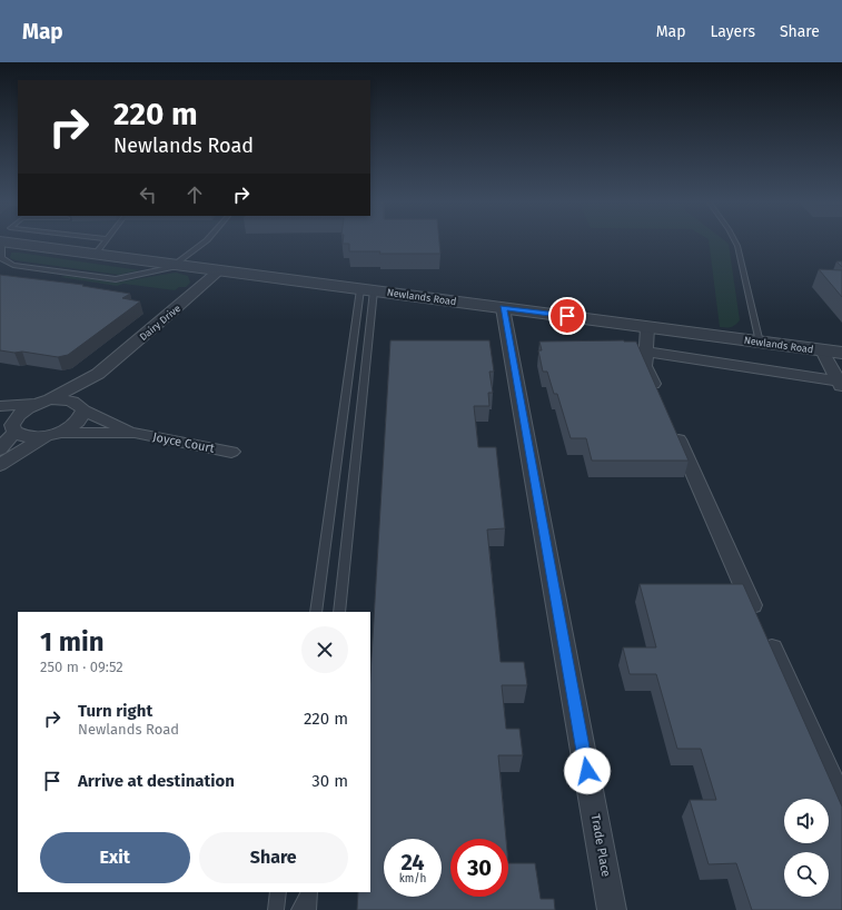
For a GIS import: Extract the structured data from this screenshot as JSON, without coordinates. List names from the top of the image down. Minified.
{"streets":{"street":["Newlands Road","Dairy Drive","Joyce Court","Trade Place"]},"crossings":[["Newlands Road","Dairy Drive"],["Newlands Road","Trade Place"],["Dairy Drive","Joyce Court"]],"page":{"header":"Map","nav":["Map","Layers","Share"],"turn":["220 m","Newlands Road"],"heading":["1 min","250 m · 09:52"],"list":[{"name":"Turn right","note":"Newlands Road","value":"220 m"},{"name":"Arrive at destination","value":"30 m"}],"buttons":["Exit","Share"],"speed":"24 km/h","limit":"30"}}
